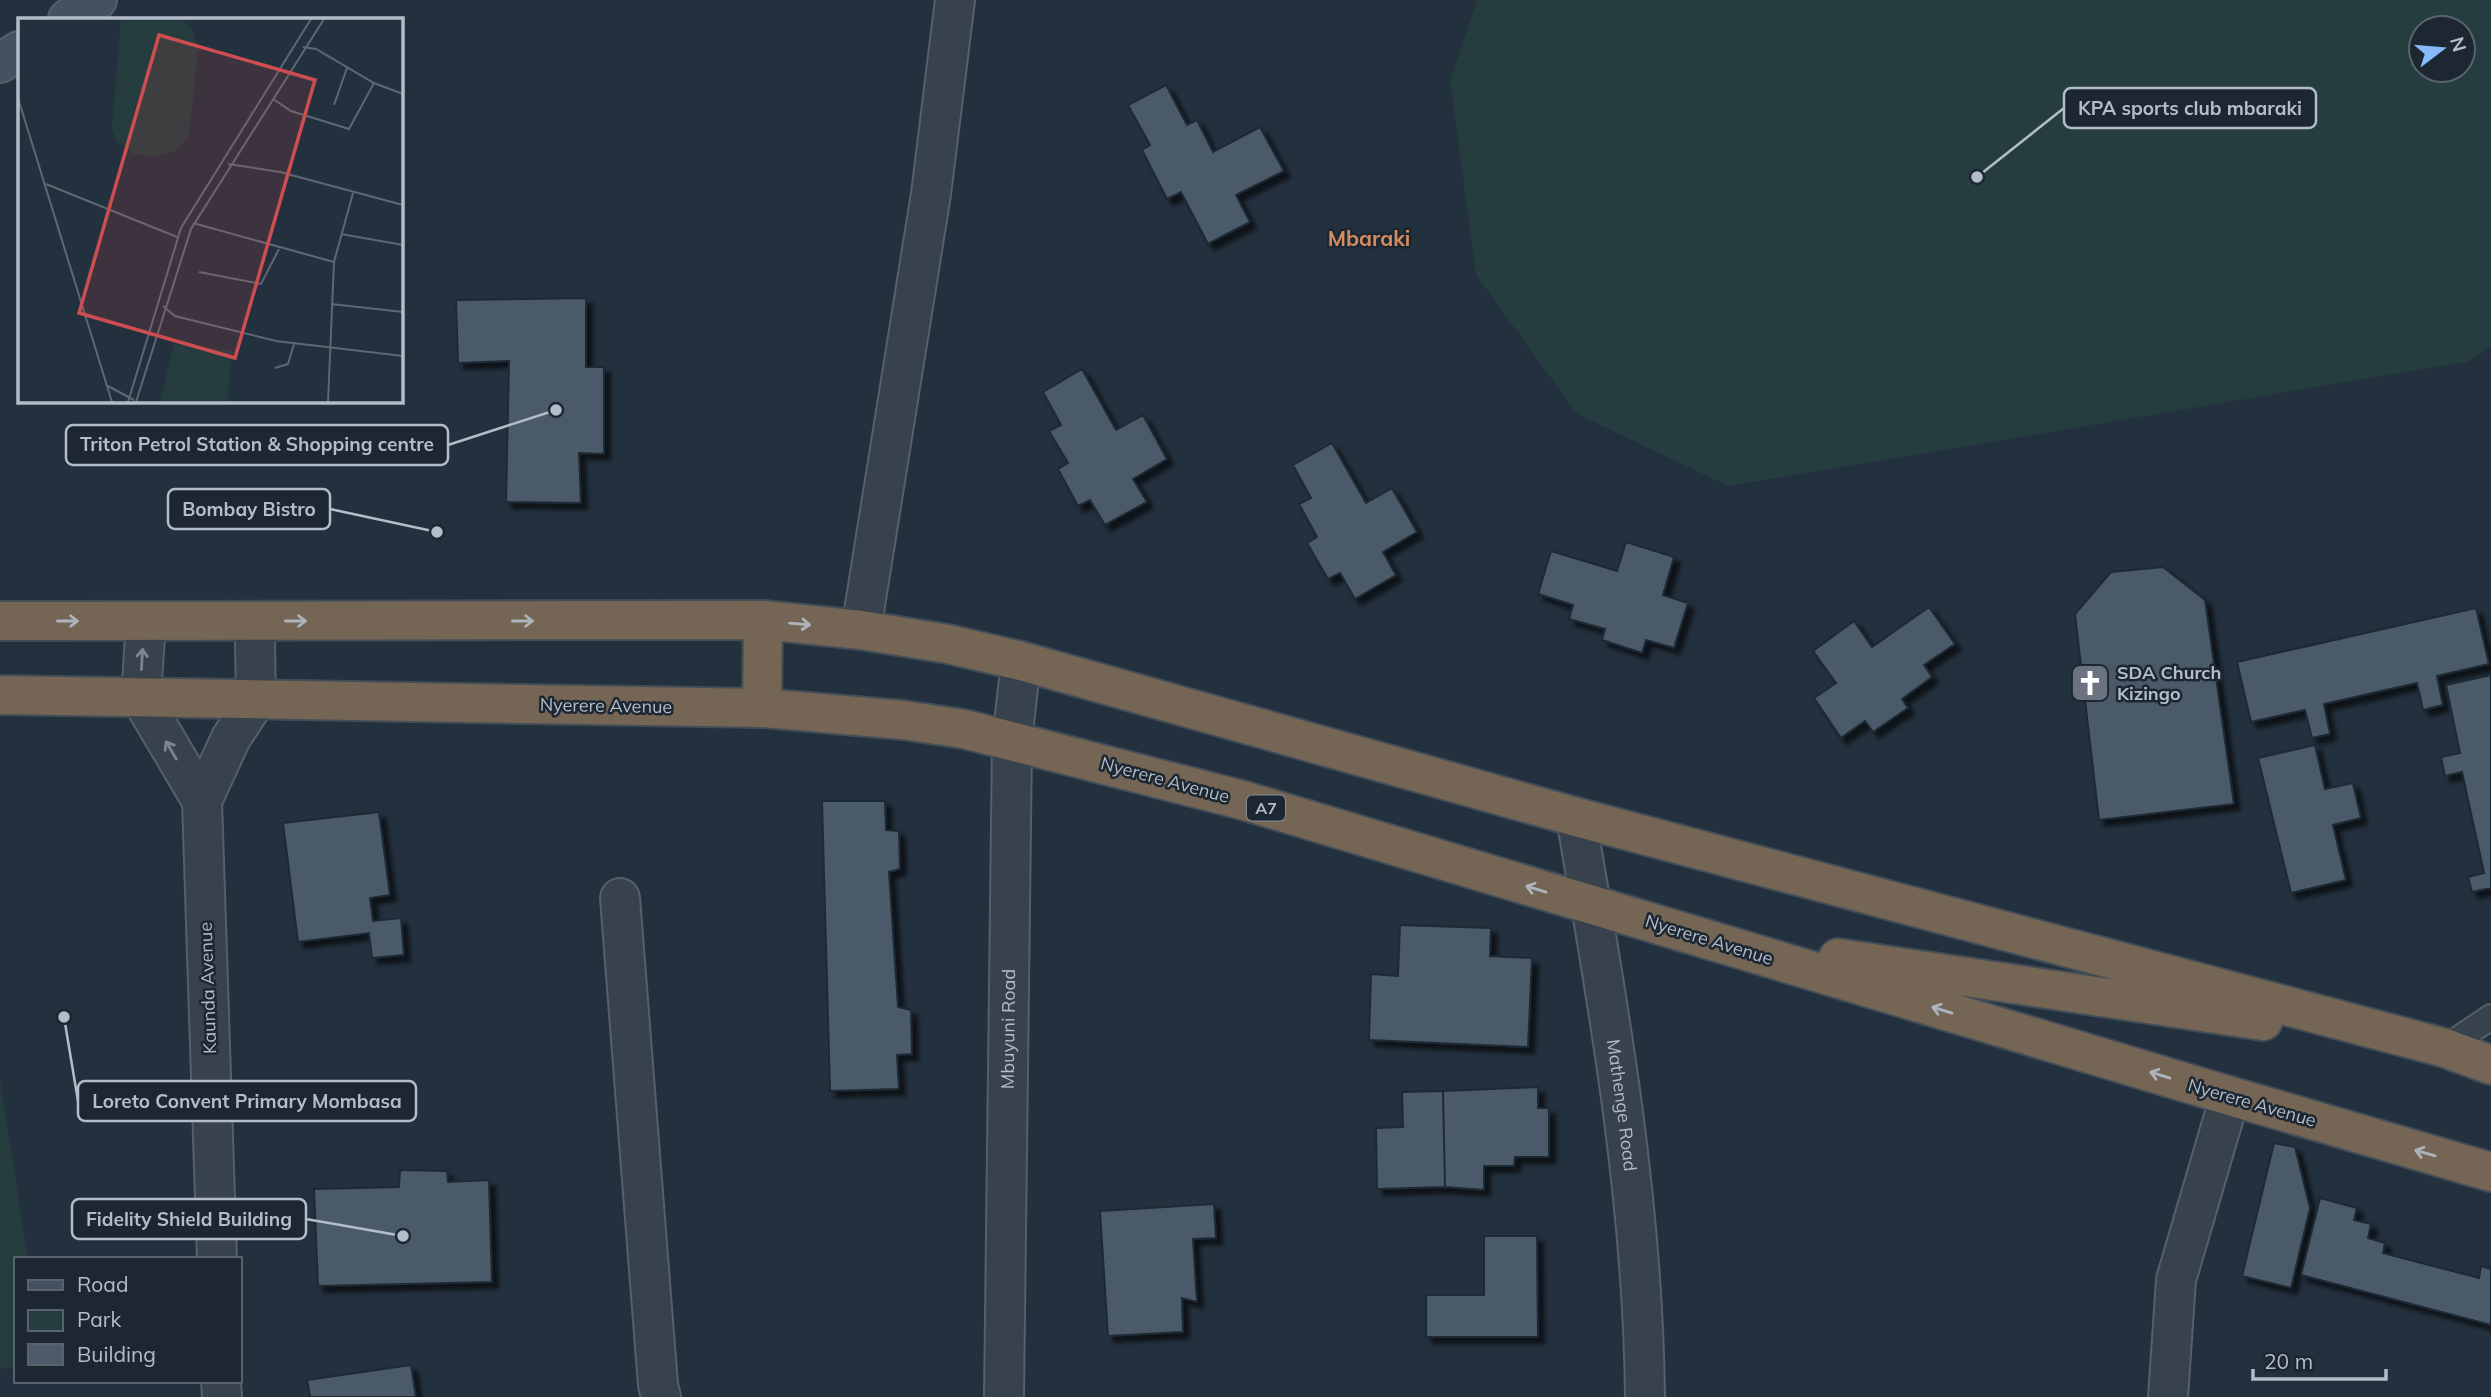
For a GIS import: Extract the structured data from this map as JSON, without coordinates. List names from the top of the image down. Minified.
{"streets":{"highway":["Nyerere Avenue","A7"],"street":["Kaunda Avenue","Mbuyuni Road","Mathenge Road"]},"crossings":[["Nyerere Avenue","Kaunda Avenue"],["Nyerere Avenue","Mbuyuni Road"],["Nyerere Avenue","Mathenge Road"]],"districts":["Mbaraki"],"places":{"other":["KPA sports club mbaraki","Triton Petrol Station & Shopping centre","Bombay Bistro","Loreto Convent Primary Mombasa","Fidelity Shield Building"],"church":["SDA Church Kizingo"]},"legend":["Road","Park","Building"],"scale_bar":"20 m","north":"right"}
